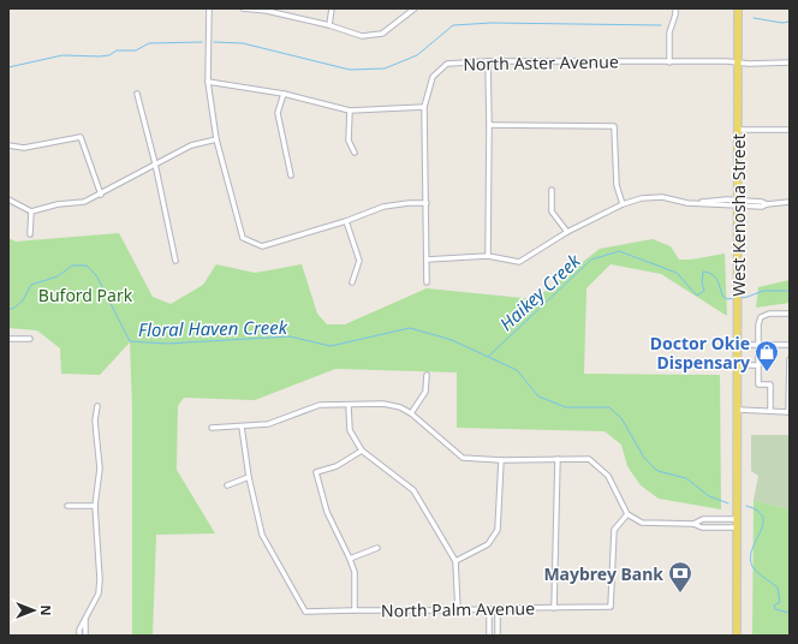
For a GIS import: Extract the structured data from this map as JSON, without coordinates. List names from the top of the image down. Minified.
{"streets":{"main road":["West Kenosha Street"],"street":["North Aster Avenue","North Palm Avenue"]},"crossings":[["North Aster Avenue","West Kenosha Street"]],"water":["Haikey Creek","Floral Haven Creek"],"parks":["Buford Park"],"places":{"shop":["Doctor Okie Dispensary"],"bank":["Maybrey Bank"]},"north":"right"}
